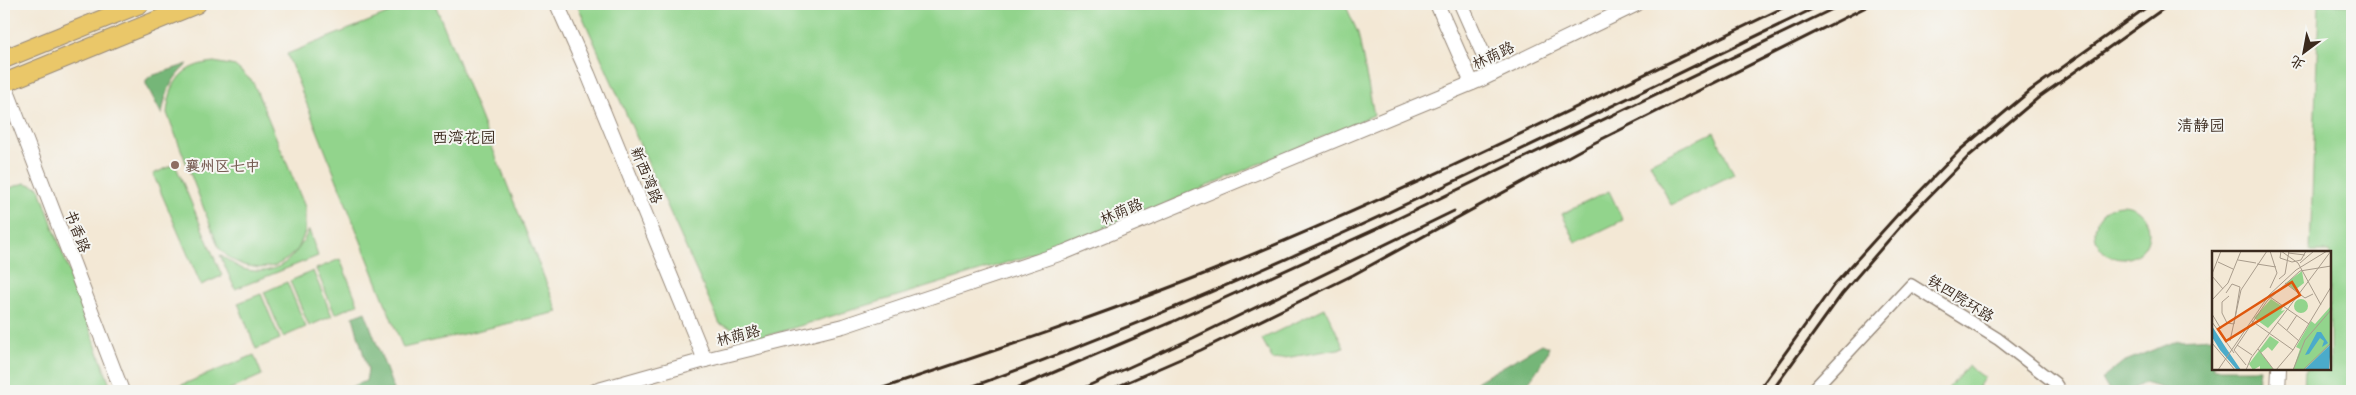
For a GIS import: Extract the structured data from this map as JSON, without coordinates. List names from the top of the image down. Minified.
{"streets":{"street":["林荫路","新西湾路","书香路","铁四院环路"]},"crossings":[["林荫路","新西湾路"]],"districts":["清静园","西湾花园"],"places":["襄州区七中"],"north":"bottom left"}
